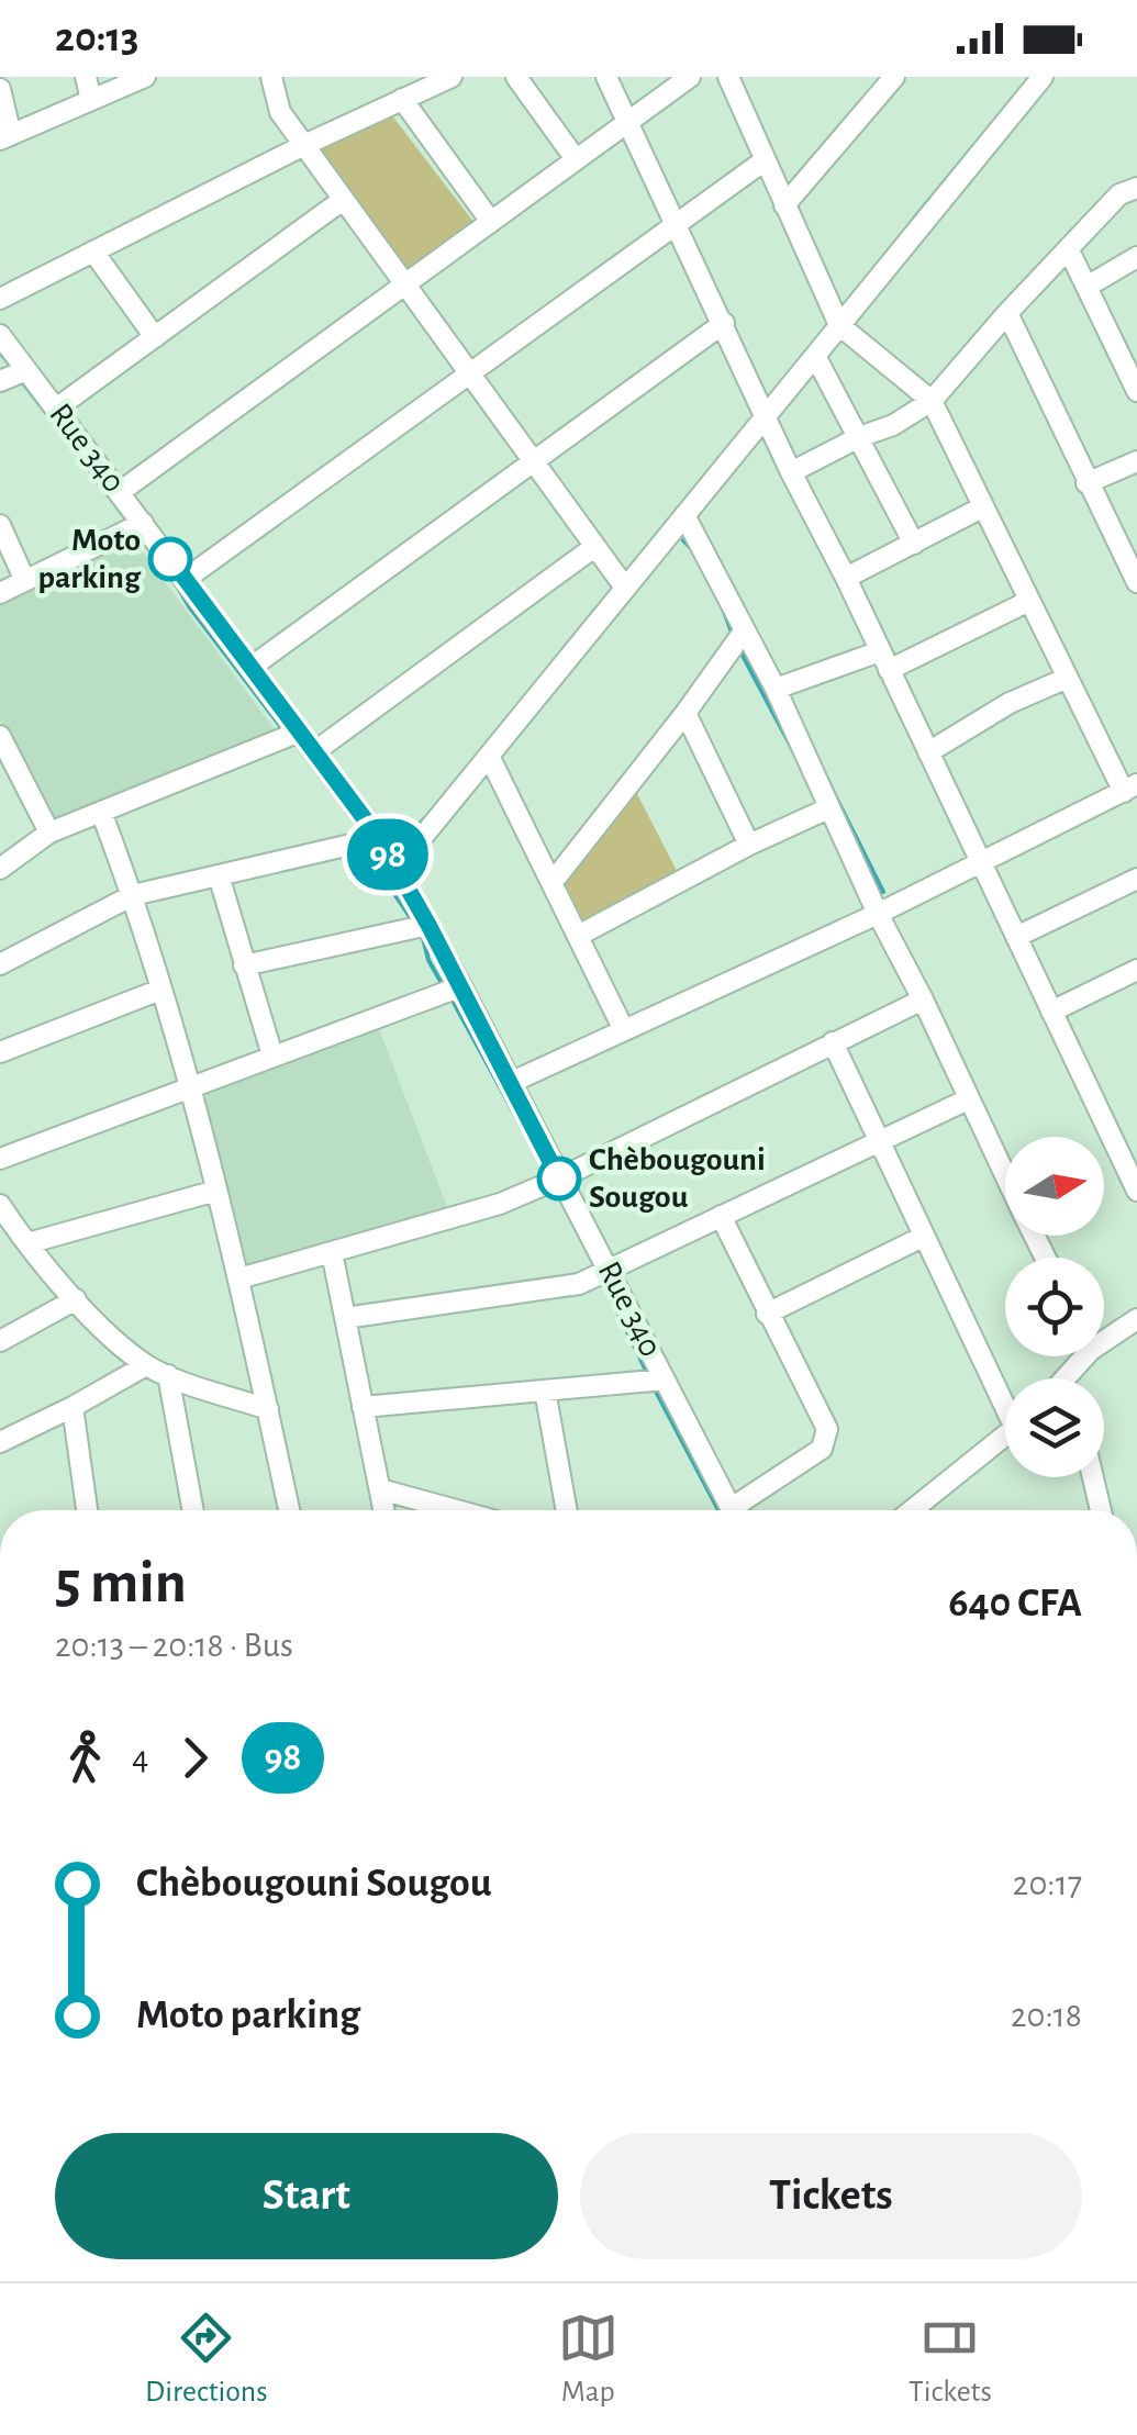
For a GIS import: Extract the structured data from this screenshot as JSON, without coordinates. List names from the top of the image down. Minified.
{"streets":{"street":["Rue 340"]},"places":["Moto parking","Chèbougouni Sougou"],"lines":["bus line 98"],"north":"right","page":{"status":"20:13","on_map":"98","heading":["5 min","20:13 – 20:18 · Bus","640 CFA"],"legs":["4","98"],"list":[{"name":"Chèbougouni Sougou","value":"20:17"},{"name":"Moto parking","value":"20:18"}],"buttons":["Start","Tickets"],"tabs":["Directions","Map","Tickets"]}}
